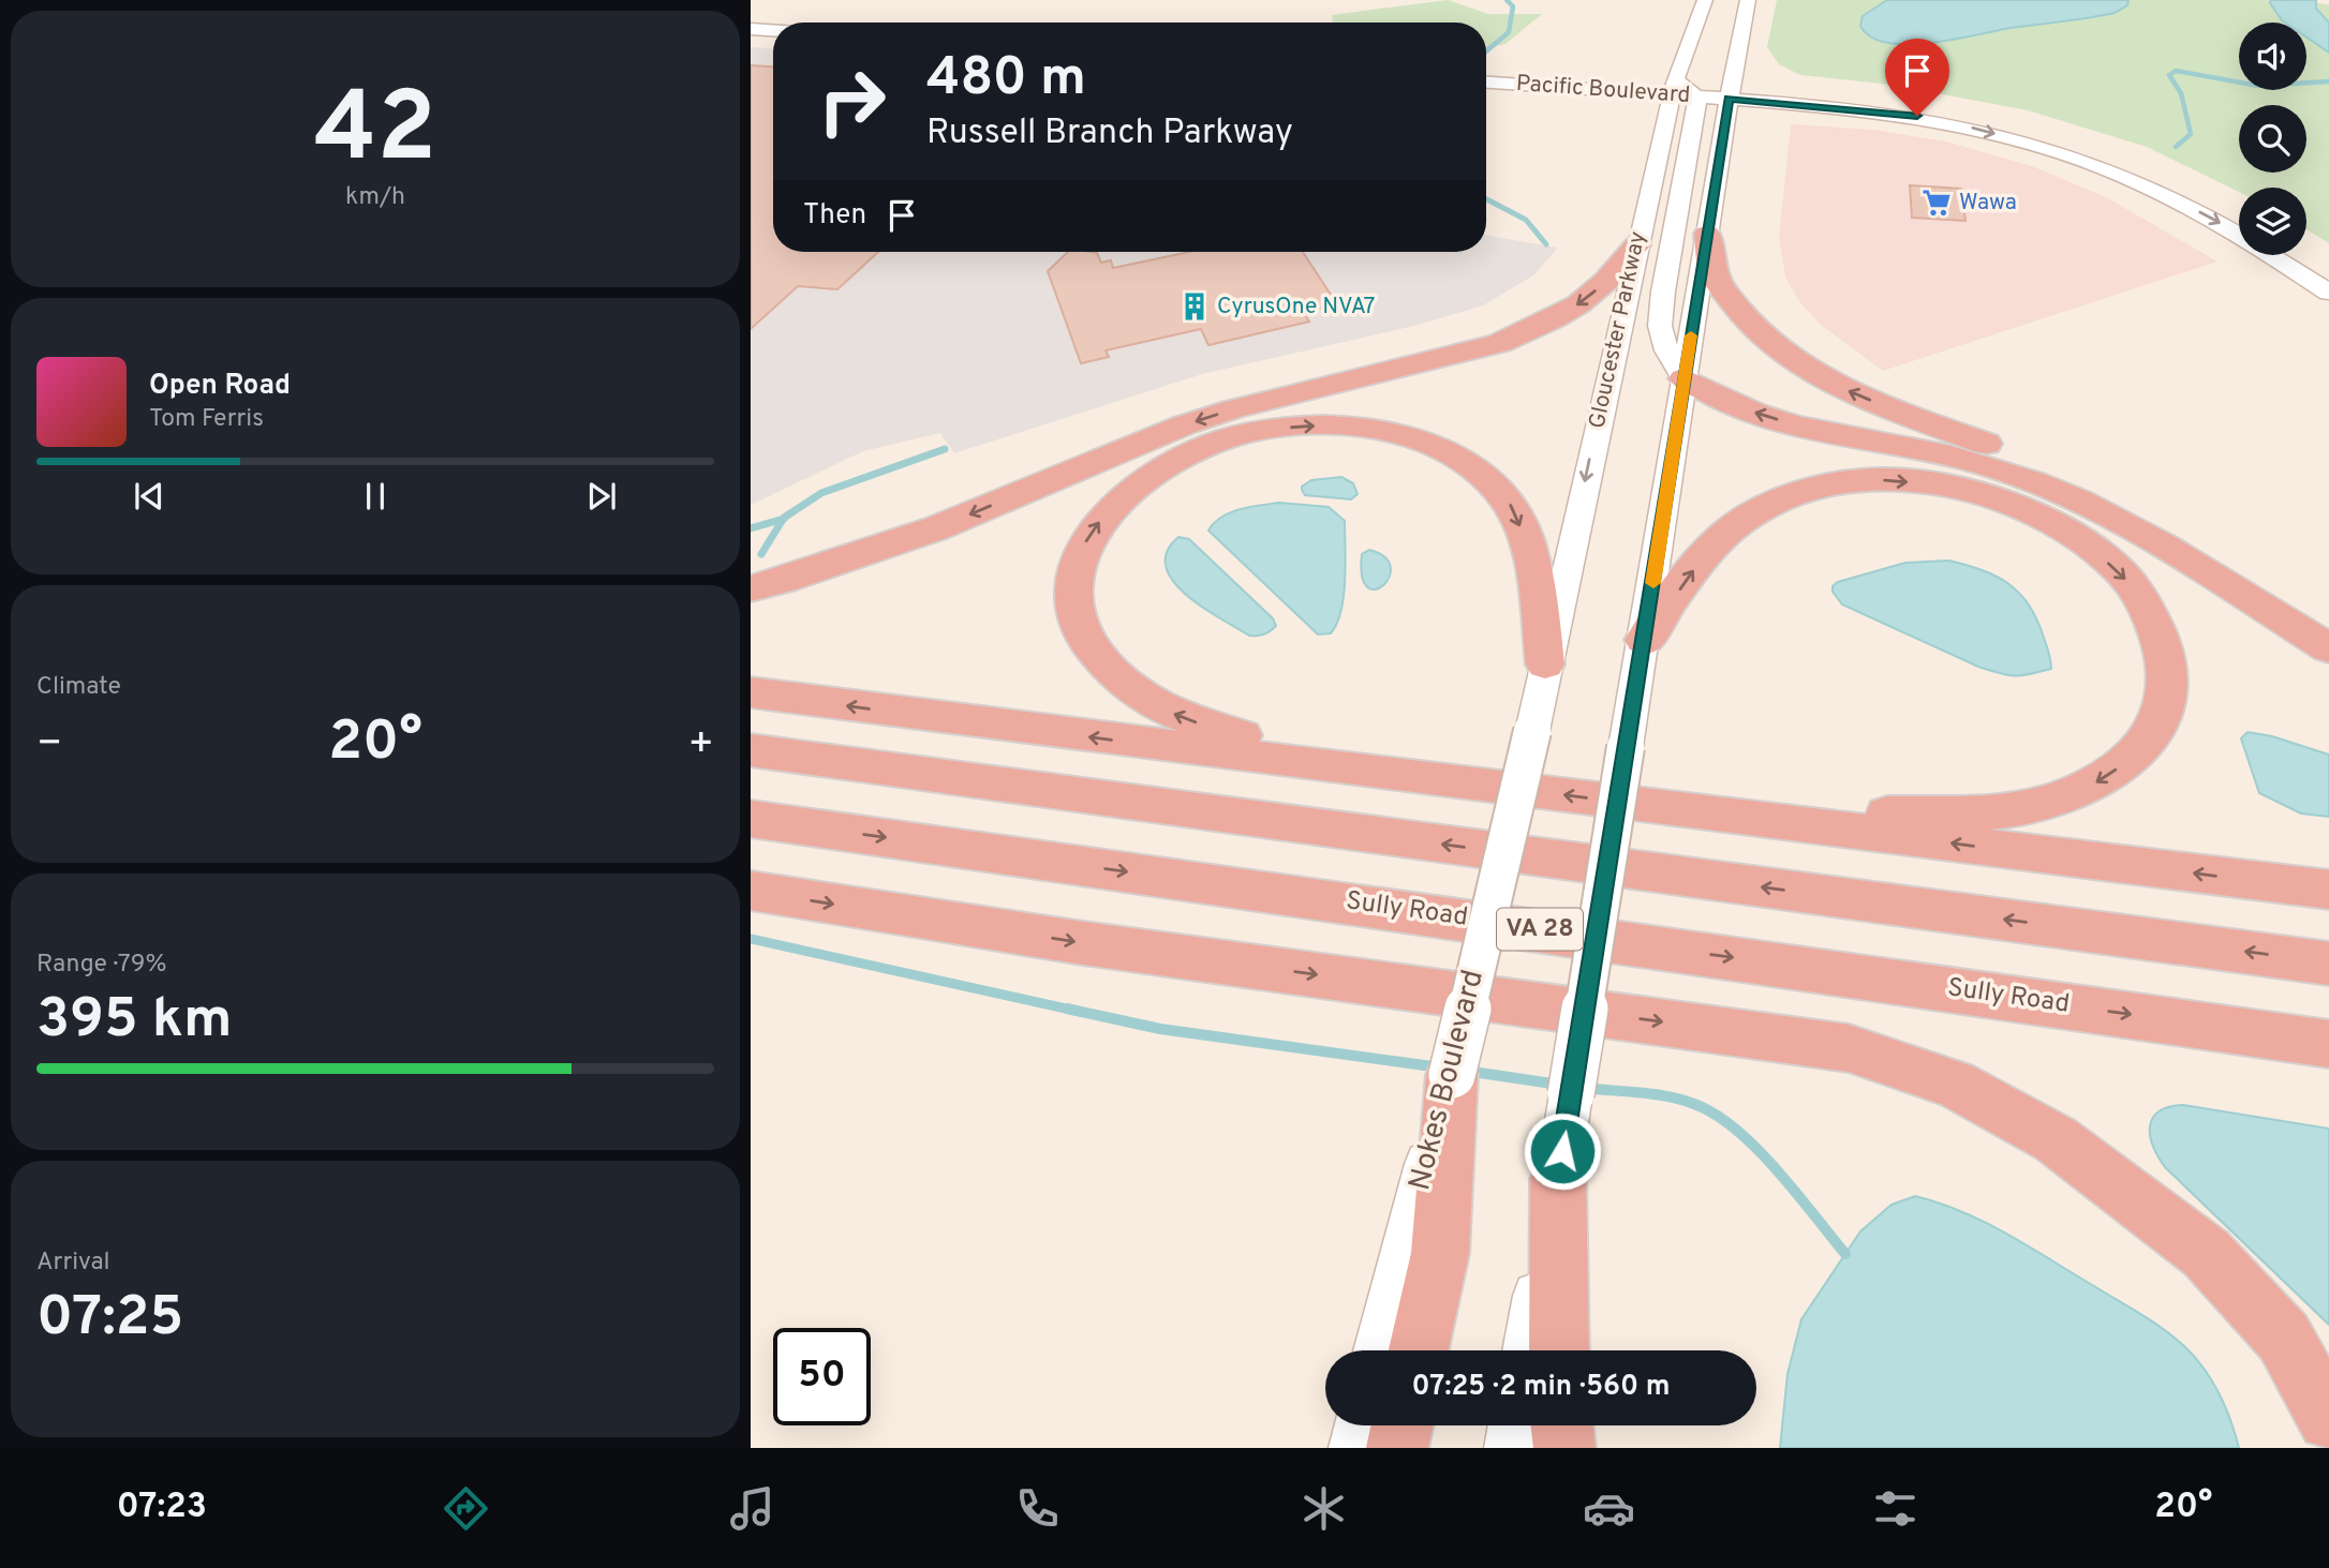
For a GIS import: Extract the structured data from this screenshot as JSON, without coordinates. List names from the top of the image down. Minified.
{"streets":{"highway":["Sully Road","VA 28"],"main road":["Pacific Boulevard","Gloucester Parkway","Nokes Boulevard"]},"crossings":[["Pacific Boulevard","Gloucester Parkway"],["Gloucester Parkway","Nokes Boulevard"]],"places":{"supermarket":["Wawa"],"building":["CyrusOne NVA7"]},"page":{"tile":[["42","km/h"],"Climate",["Range · 79%","395 km"],["Arrival","07:25"]],"turn":["480 m","Russell Branch Parkway"],"then":"Then","song":["Open Road","Tom Ferris"],"heat":["−","20°","+"],"limit":"50","trip":"07:25 · 2 min · 560 m","tabs":["07:23","20°"]}}
